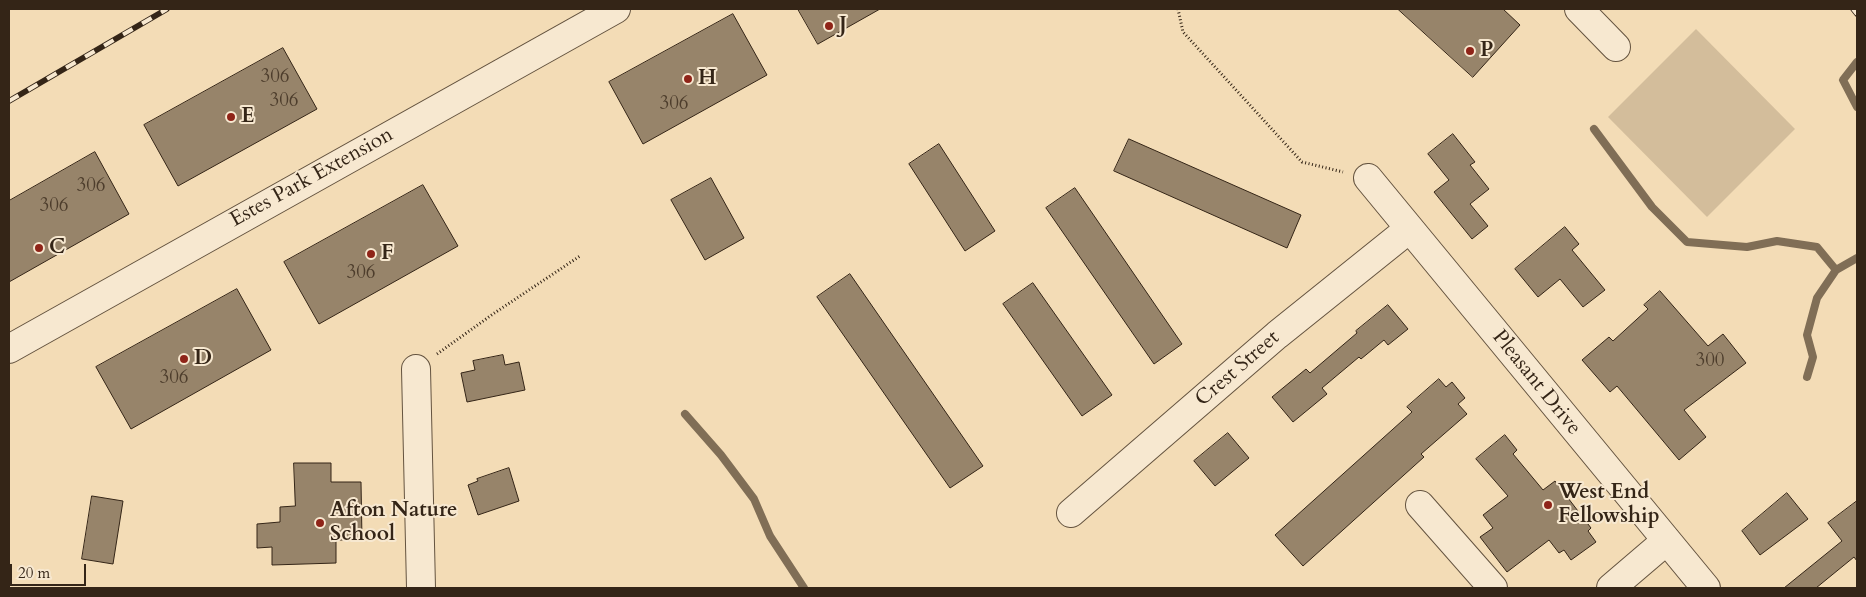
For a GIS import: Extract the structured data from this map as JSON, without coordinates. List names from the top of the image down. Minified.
{"streets":{"street":["Estes Park Extension","Crest Street","Pleasant Drive"]},"crossings":[["Crest Street","Pleasant Drive"]],"places":["J","P","H","E","C","F","D","West End Fellowship","Afton Nature School"],"house_numbers":["306","306","306","306","306","306","300","306"],"scale_bar":"20 m"}
